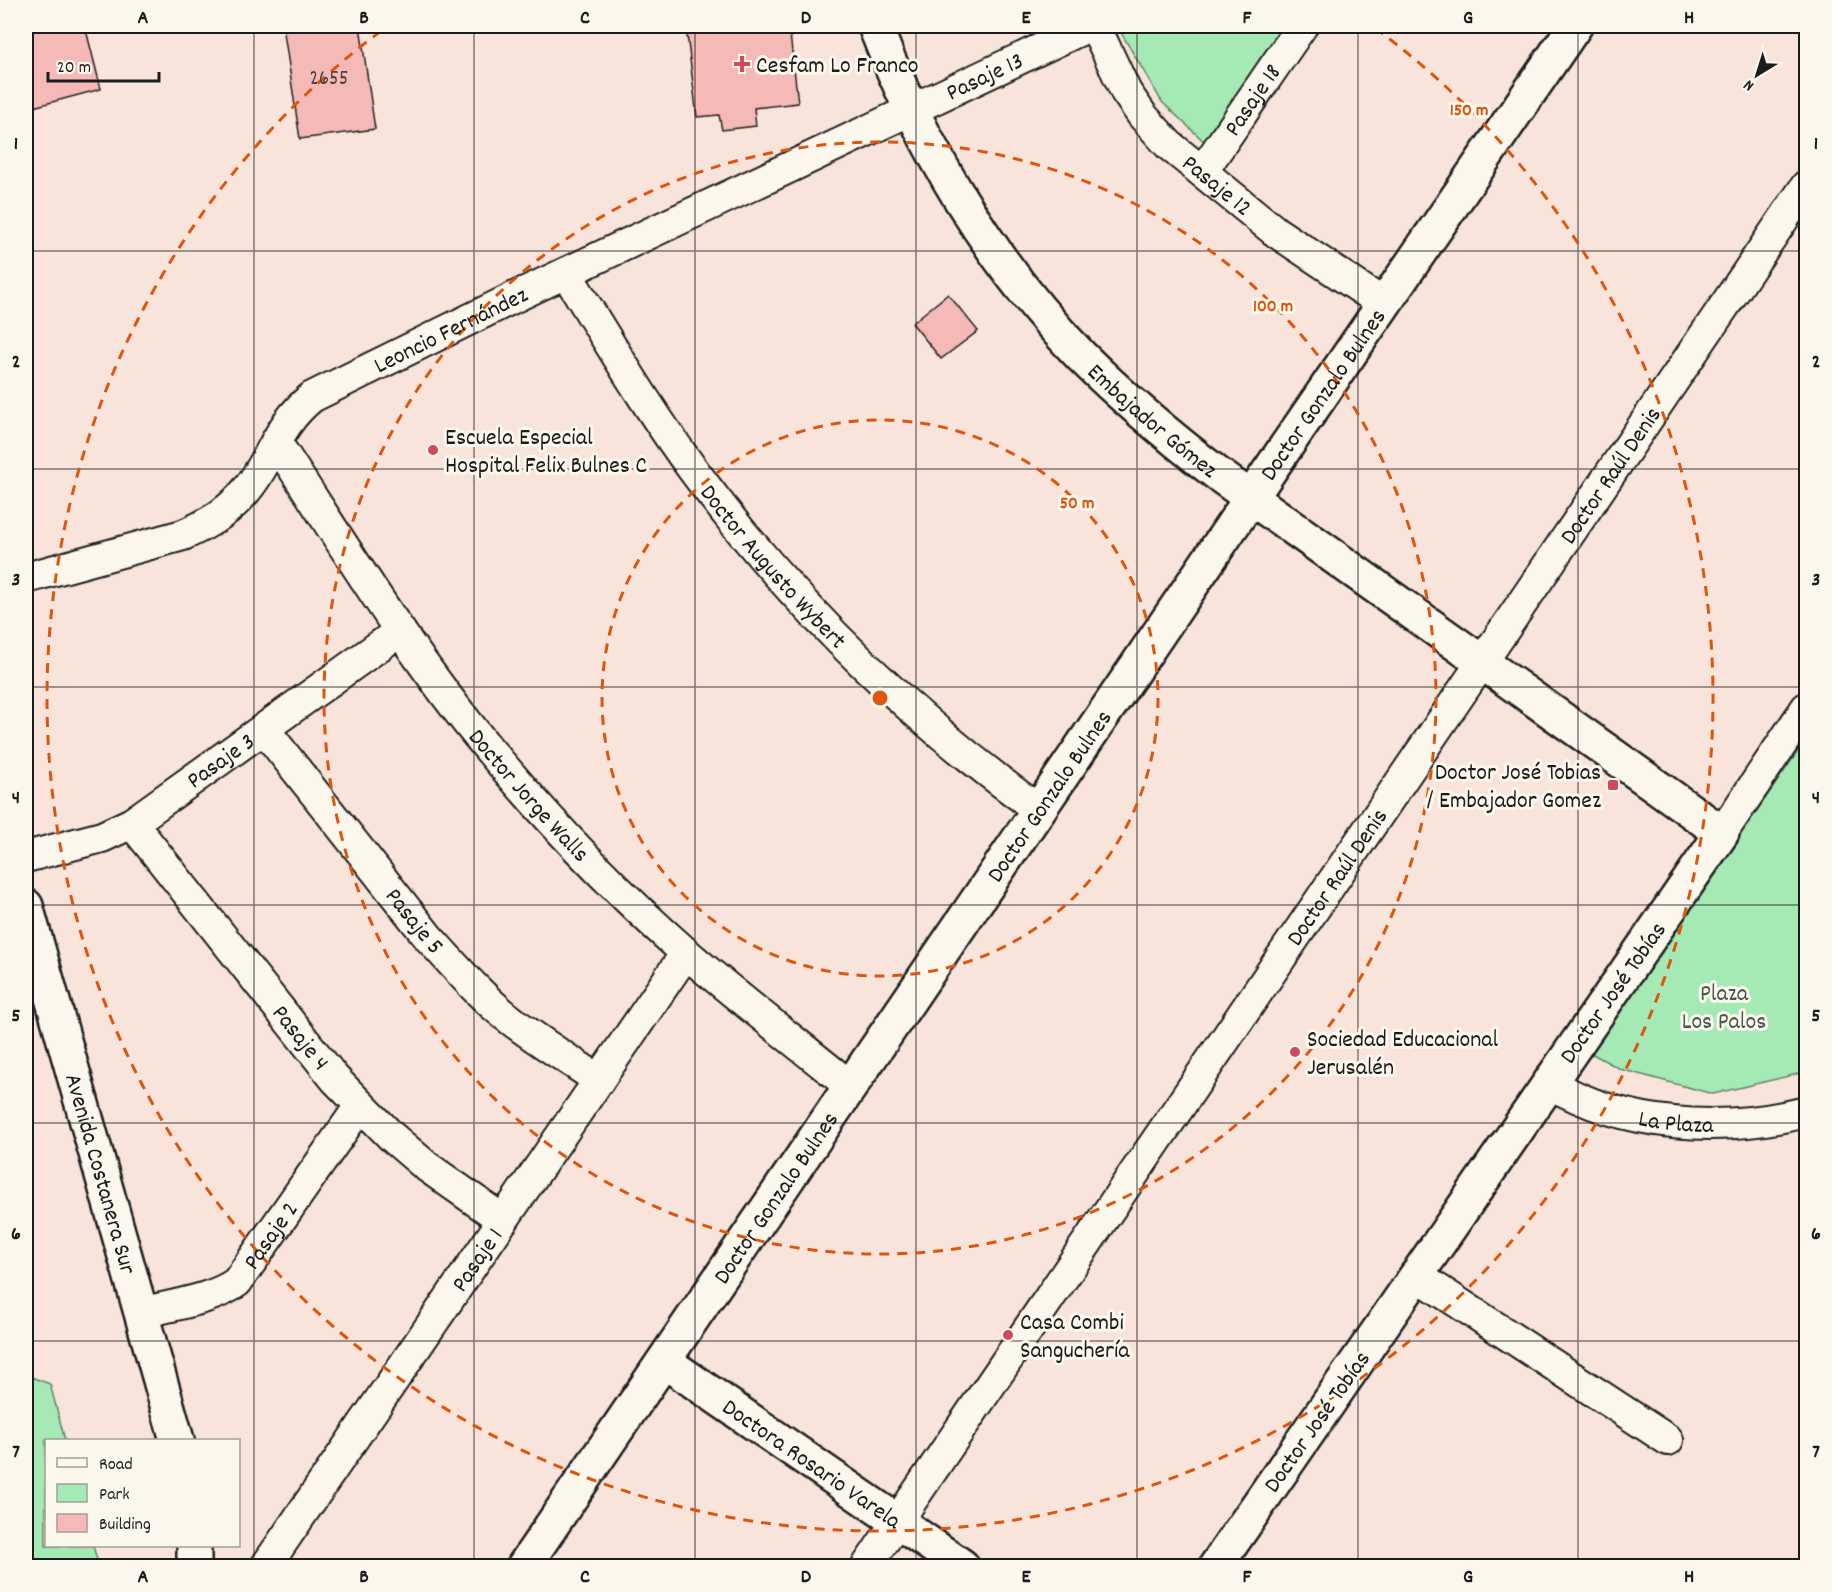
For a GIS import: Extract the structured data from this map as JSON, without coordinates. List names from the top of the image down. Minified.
{"streets":{"street":["Pasaje 13","Pasaje 18","Pasaje 12","Leoncio Fernández","Doctor Gonzalo Bulnes","Embajador Gómez","Doctor Raúl Denis","Doctor Augusto Wybert","Pasaje 3","Doctor Jorge Walls","Pasaje 5","Doctor José Tobías","Pasaje 4","La Plaza","Avenida Costanera Sur","Pasaje 2","Pasaje 1","Doctora Rosario Varela"]},"crossings":[["Pasaje 13","Leoncio Fernández"],["Pasaje 13","Embajador Gómez"],["Pasaje 18","Pasaje 12"],["Pasaje 12","Doctor Gonzalo Bulnes"],["Leoncio Fernández","Embajador Gómez"],["Leoncio Fernández","Doctor Augusto Wybert"],["Leoncio Fernández","Doctor Jorge Walls"],["Doctor Gonzalo Bulnes","Embajador Gómez"],["Doctor Gonzalo Bulnes","Doctor Augusto Wybert"],["Doctor Gonzalo Bulnes","Doctor Jorge Walls"],["Doctor Gonzalo Bulnes","Doctora Rosario Varela"],["Embajador Gómez","Doctor Raúl Denis"],["Embajador Gómez","Doctor José Tobías"],["Doctor Raúl Denis","Doctora Rosario Varela"],["Pasaje 3","Doctor Jorge Walls"],["Pasaje 3","Pasaje 5"],["Pasaje 3","Pasaje 4"],["Doctor Jorge Walls","Pasaje 1"],["Pasaje 5","Pasaje 1"],["Doctor José Tobías","La Plaza"],["Pasaje 4","Pasaje 2"],["Pasaje 4","Pasaje 1"],["Avenida Costanera Sur","Pasaje 2"]],"parks":["Plaza Los Palos"],"places":{"health":["Cesfam Lo Franco"],"other":["Escuela Especial Hospital Felix Bulnes C","Sociedad Educacional Jerusalén","Casa Combi Sanguchería"],"transit":["Doctor José Tobias / Embajador Gomez"]},"house_numbers":["2655"],"legend":["Road","Park","Building"],"scale_bar":"20 m","north":"bottom left","grid":{"columns":["A","B","C","D","E","F","G","H"],"rows":["1","2","3","4","5","6","7"]},"rings":["150 m","100 m","50 m"]}
